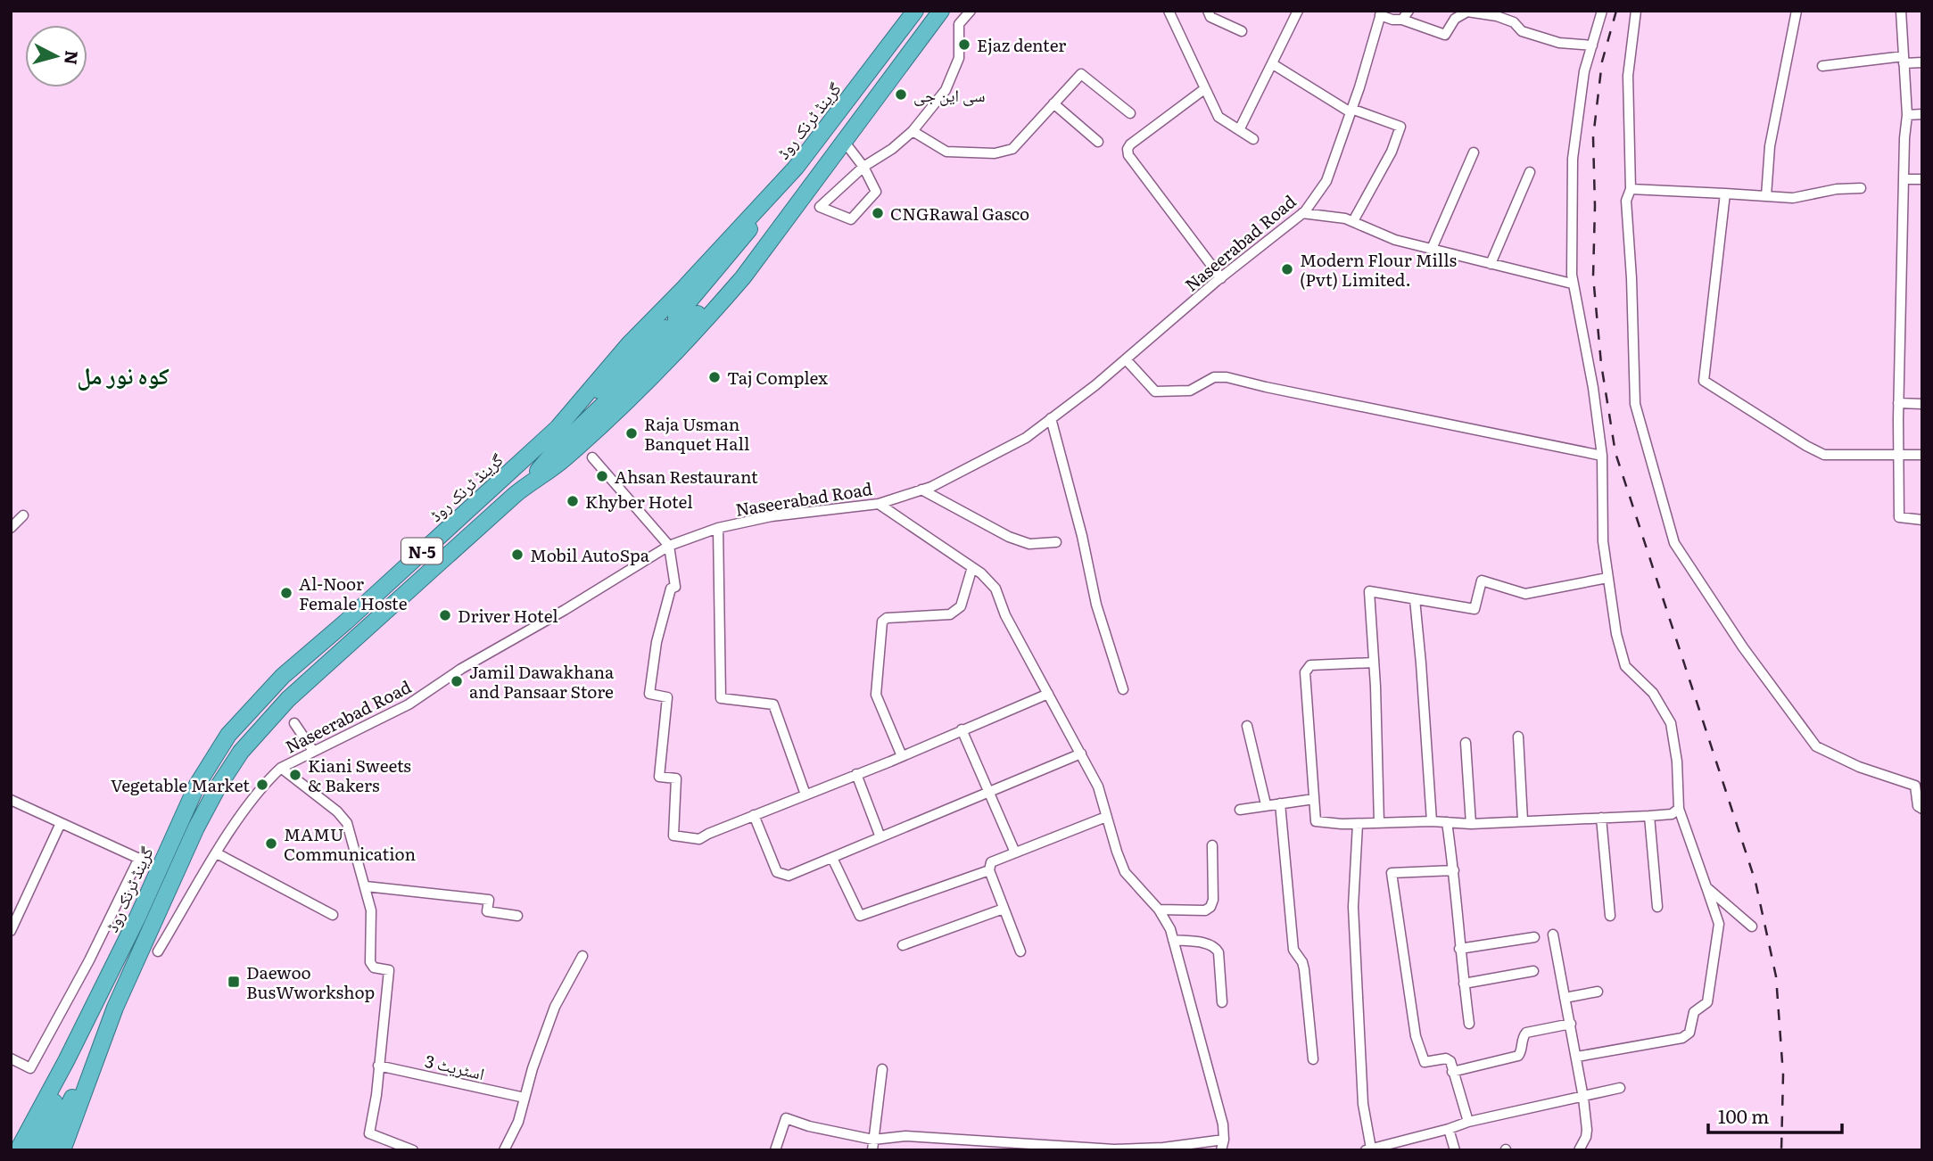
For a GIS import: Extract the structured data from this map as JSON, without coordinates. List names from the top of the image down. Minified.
{"streets":{"highway":["گرینڈ ٹرنک روڈ","N-5"],"street":["Naseerabad Road","اسٹریٹ 3"]},"districts":["کوہ نور مل"],"places":{"other":["Ejaz denter","سی این جی","CNGRawal Gasco","Modern Flour Mills (Pvt) Limited.","Taj Complex","Raja Usman Banquet Hall","Ahsan Restaurant","Khyber Hotel","Mobil AutoSpa","Al-Noor Female Hoste","Driver Hotel","Jamil Dawakhana and Pansaar Store","Kiani Sweets & Bakers","Vegetable Market","MAMU Communication"],"transit":["Daewoo BusWworkshop"]},"scale_bar":"100 m","north":"right"}
